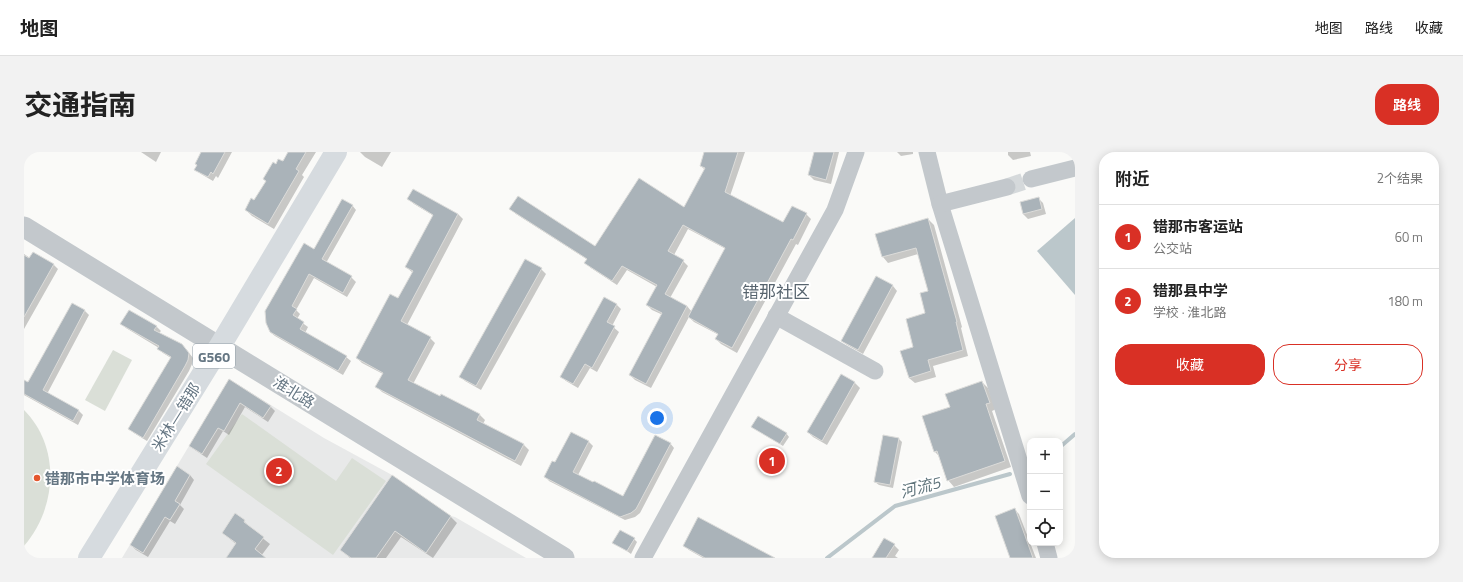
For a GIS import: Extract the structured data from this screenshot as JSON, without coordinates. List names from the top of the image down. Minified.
{"streets":{"highway":["G560","米林—错那"],"street":["淮北路"]},"crossings":[["淮北路","米林—错那"]],"districts":["错那社区"],"water":["河流5"],"places":["错那市中学体育场"],"page":{"header":"地图","nav":["地图","路线","收藏"],"title":"交通指南","buttons":["路线",["收藏","分享"]],"heading":["附近","2个结果"],"list":[{"mark":"1","name":"错那市客运站","note":"公交站","value":"60 m"},{"mark":"2","name":"错那县中学","note":"学校 · 淮北路","value":"180 m"}],"map_buttons":["+","−"],"pins":["1","2"]}}
